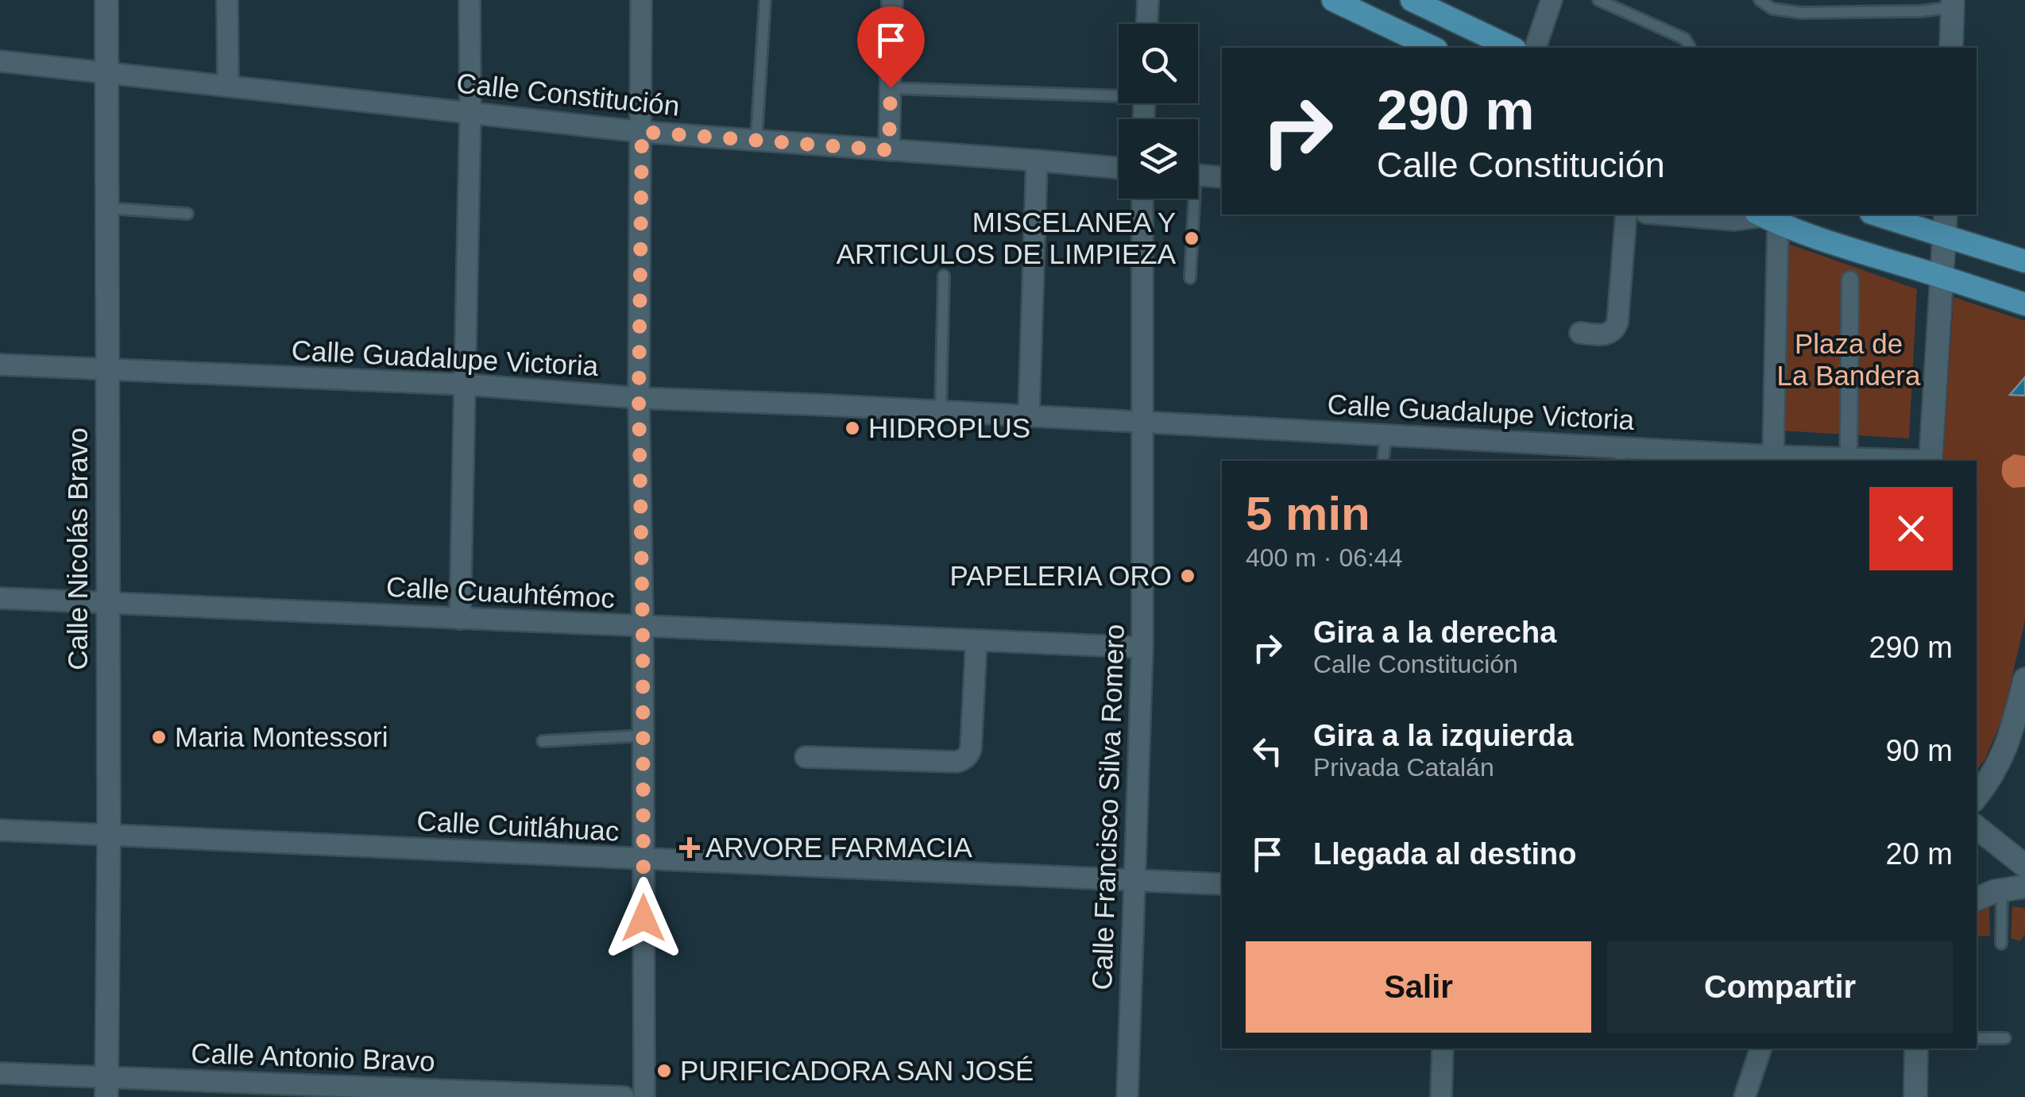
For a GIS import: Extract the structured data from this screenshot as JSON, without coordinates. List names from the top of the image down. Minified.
{"streets":{"street":["Calle Constitución","Calle Guadalupe Victoria","Calle Nicolás Bravo","Calle Cuauhtémoc","Calle Francisco Silva Romero","Calle Cuitláhuac","Calle Antonio Bravo"]},"crossings":[["Calle Constitución","Calle Nicolás Bravo"],["Calle Guadalupe Victoria","Calle Nicolás Bravo"],["Calle Guadalupe Victoria","Calle Francisco Silva Romero"],["Calle Nicolás Bravo","Calle Cuauhtémoc"],["Calle Nicolás Bravo","Calle Cuitláhuac"],["Calle Nicolás Bravo","Calle Antonio Bravo"],["Calle Cuauhtémoc","Calle Francisco Silva Romero"],["Calle Francisco Silva Romero","Calle Cuitláhuac"]],"parks":["Plaza de La Bandera"],"places":{"other":["MISCELANEA Y ARTICULOS DE LIMPIEZA","HIDROPLUS","PAPELERIA ORO","Maria Montessori","PURIFICADORA SAN JOSÉ"],"health":["ARVORE FARMACIA"]},"page":{"turn":["290 m","Calle Constitución"],"heading":["5 min","400 m · 06:44"],"list":[{"name":"Gira a la derecha","note":"Calle Constitución","value":"290 m"},{"name":"Gira a la izquierda","note":"Privada Catalán","value":"90 m"},{"name":"Llegada al destino","value":"20 m"}],"buttons":["Salir","Compartir"]}}
